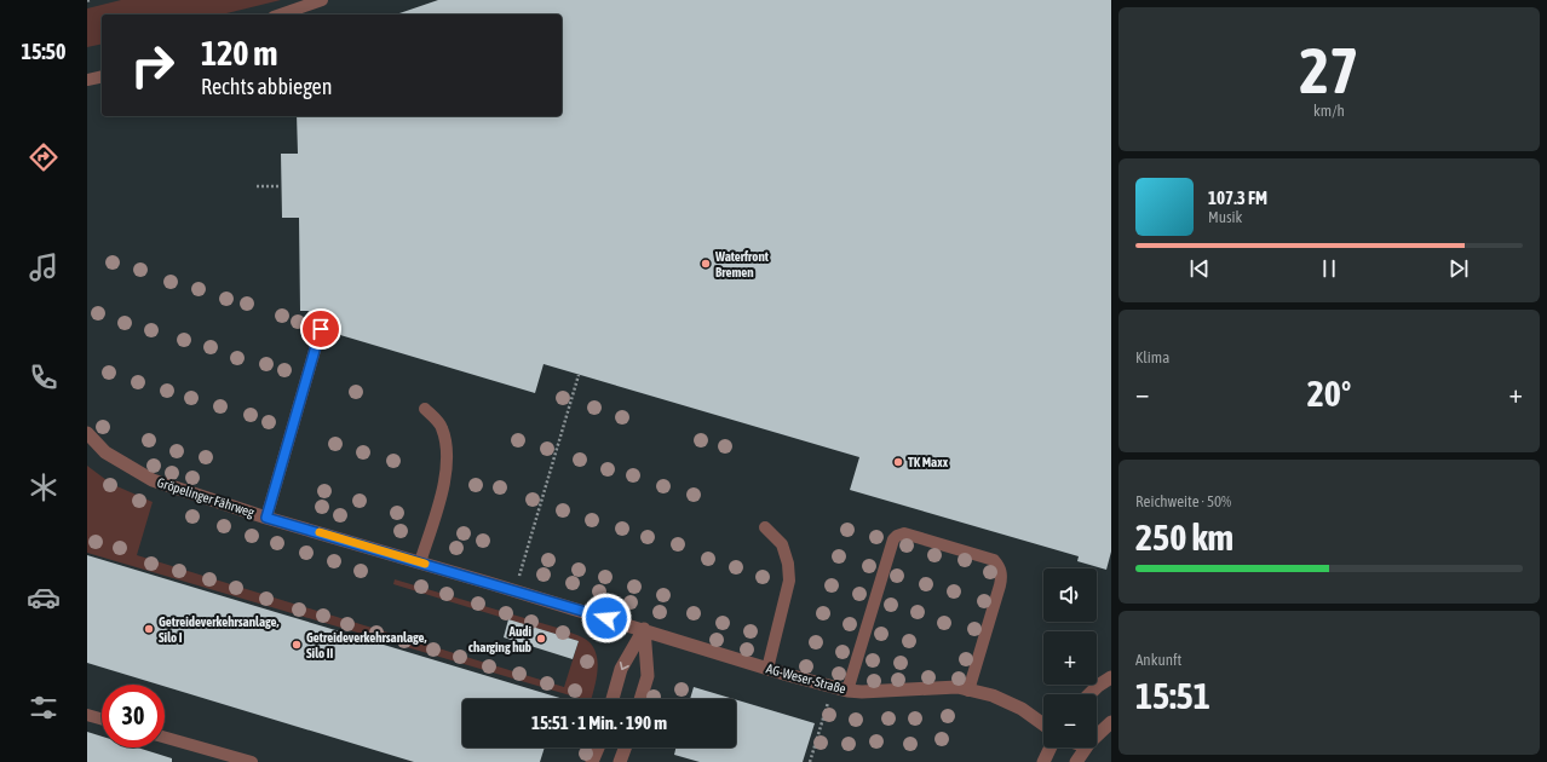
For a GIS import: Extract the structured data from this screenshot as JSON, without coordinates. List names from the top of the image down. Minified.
{"streets":{"street":["Gröpelinger Fährweg","AG-Weser-Straße"]},"crossings":[["Gröpelinger Fährweg","AG-Weser-Straße"]],"places":["Waterfront Bremen","TK Maxx","Getreideverkehrsanlage, Silo I","Audi charging hub","Getreideverkehrsanlage, Silo II"],"page":{"tabs":"15:50","tile":[["27","km/h"],"Klima",["Reichweite · 50%","250 km"],["Ankunft","15:51"]],"turn":["120 m","Rechts abbiegen"],"song":["107.3 FM","Musik"],"heat":["−","20°","+"],"map_buttons":["+","−"],"limit":"30","trip":"15:51 · 1 Min. · 190 m"}}
